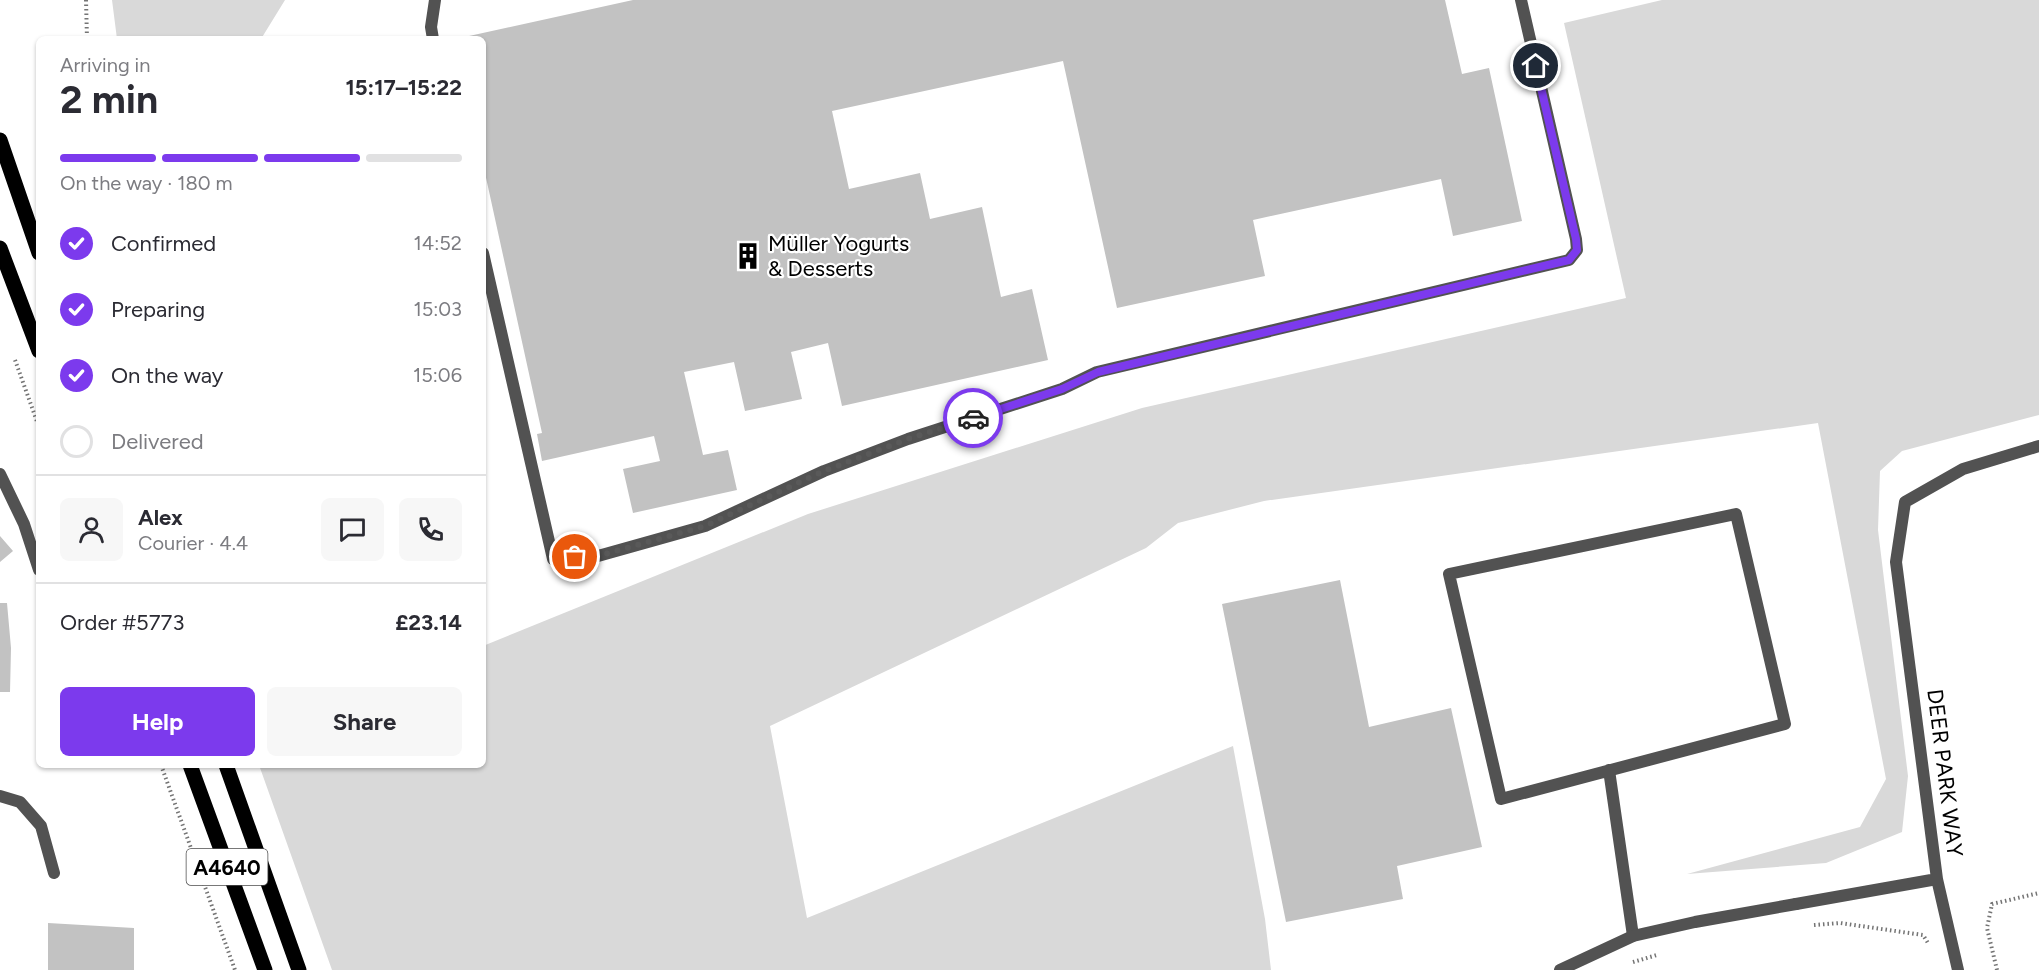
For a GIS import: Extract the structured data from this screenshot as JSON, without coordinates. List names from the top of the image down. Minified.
{"streets":{"main road":["A4640"],"street":["DEER PARK WAY"]},"places":{"building":["Müller Yogurts & Desserts"]},"page":{"heading":["2 min","Arriving in","15:17–15:22"],"panel":["Alex","Courier · 4.4","Order #5773","£23.14"],"bar":"On the way · 180 m","list":[["Confirmed","14:52"],["Preparing","15:03"],["On the way","15:06"],"Delivered"],"buttons":["Help","Share"]}}
